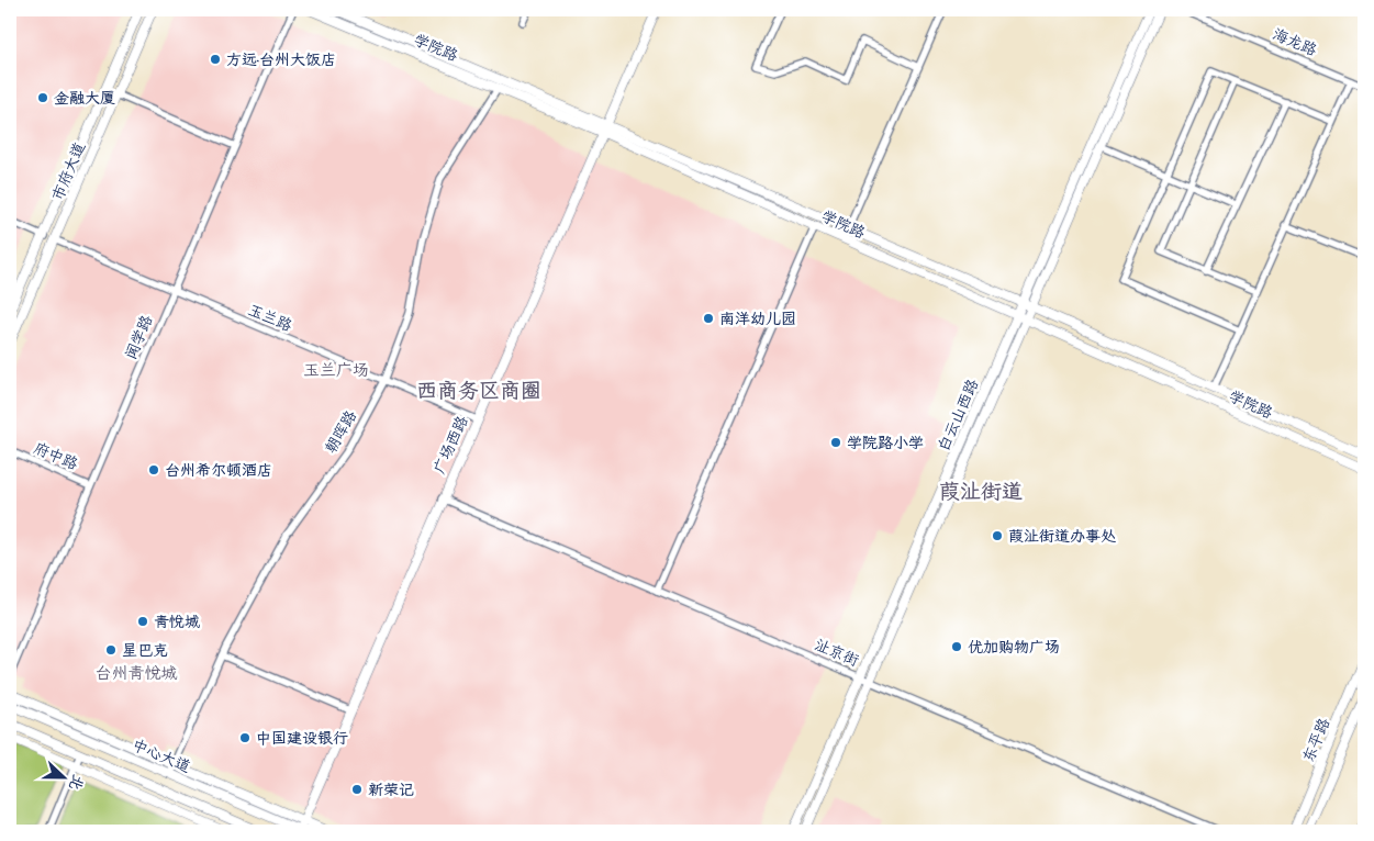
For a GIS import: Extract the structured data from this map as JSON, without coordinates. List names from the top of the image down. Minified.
{"streets":{"main road":["学院路","市府大道","白云山西路","广场西路","东平路","中心大道"],"street":["海龙路","玉兰路","闻学路","朝晖路","府中路","沚京街"]},"crossings":[["学院路","白云山西路"],["学院路","朝晖路"],["学院路","广场西路"],["市府大道","玉兰路"],["玉兰路","闻学路"],["玉兰路","朝晖路"],["玉兰路","广场西路"],["闻学路","府中路"],["白云山西路","沚京街"],["朝晖路","中心大道"],["广场西路","沚京街"],["广场西路","中心大道"]],"districts":["玉兰广场","西商务区商圈","葭沚街道","台州青悦城"],"places":["方远·台州大饭店","金融大厦","南洋幼儿园","学院路小学","台州希尔顿酒店","葭沚街道办事处","青悦城","优加购物广场","星巴克","中国建设银行","新荣记"],"north":"right"}
